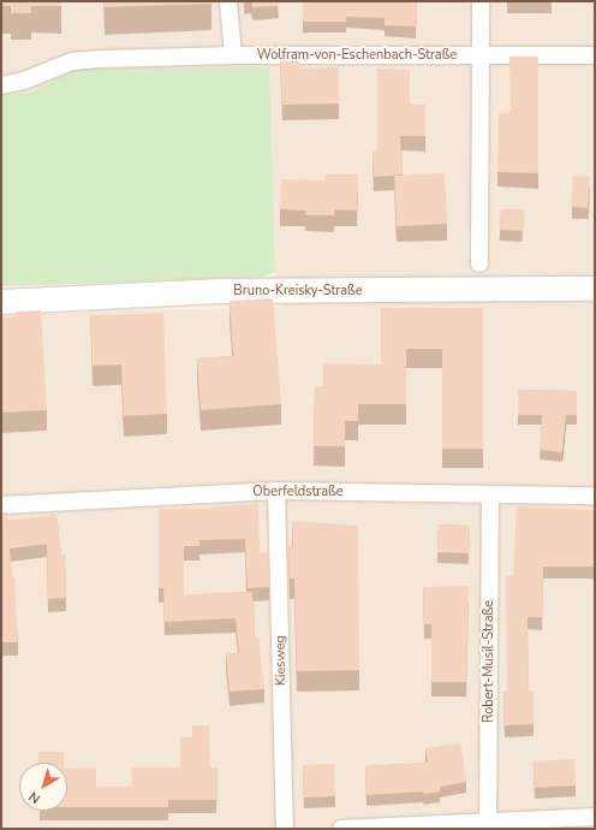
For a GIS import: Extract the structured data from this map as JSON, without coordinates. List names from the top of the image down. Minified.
{"streets":{"street":["Wolfram-von-Eschenbach-Straße","Bruno-Kreisky-Straße","Oberfeldstraße","Kiesweg","Robert-Musil-Straße"]},"crossings":[["Oberfeldstraße","Kiesweg"],["Oberfeldstraße","Robert-Musil-Straße"]],"north":"bottom left"}
